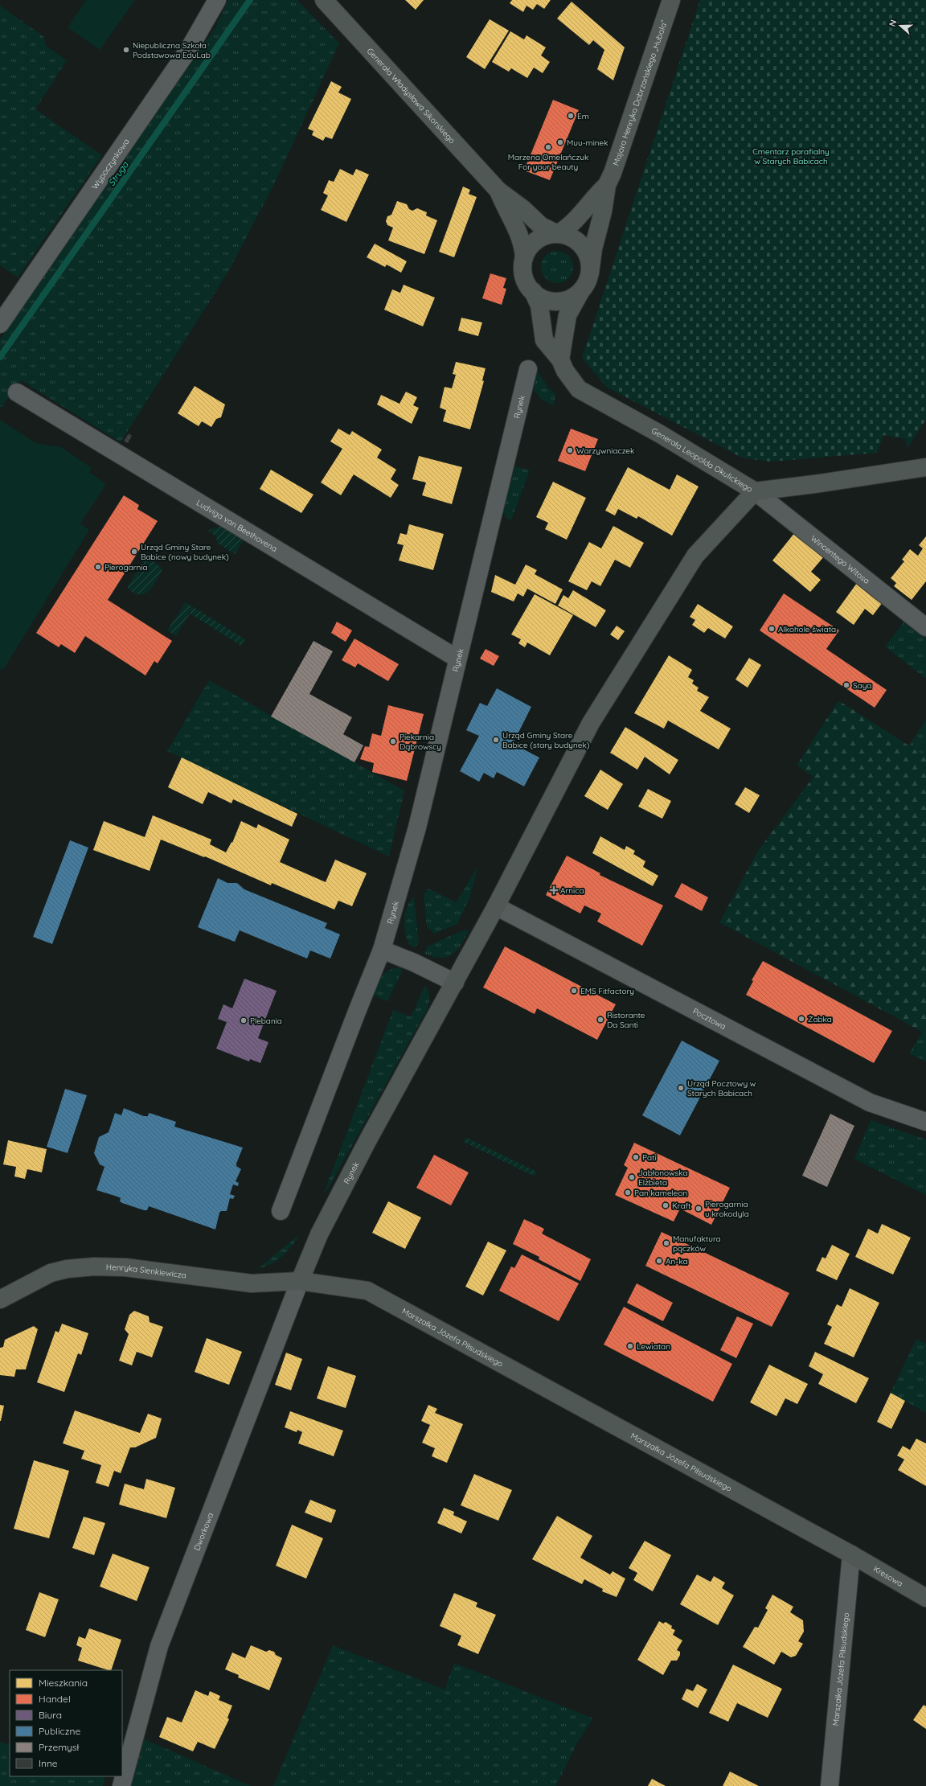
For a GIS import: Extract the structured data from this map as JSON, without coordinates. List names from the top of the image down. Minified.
{"streets":{"street":["Majora Henryka Dobrzańskiego „Hubala”","Generała Władysława Sikorskiego","Wypoczynkowa","Rynek","Generała Leopolda Okulickiego","Ludviga van Beethovena","Wincentego Witosa","Pocztowa","Henryka Sienkiewicza","Marszałka Józefa Piłsudskiego","Dworkowa","Kresowa"]},"crossings":[["Majora Henryka Dobrzańskiego „Hubala”","Generała Władysława Sikorskiego"],["Majora Henryka Dobrzańskiego „Hubala”","Generała Leopolda Okulickiego"],["Generała Władysława Sikorskiego","Generała Leopolda Okulickiego"],["Rynek","Generała Leopolda Okulickiego"],["Rynek","Ludviga van Beethovena"],["Rynek","Wincentego Witosa"],["Rynek","Pocztowa"],["Rynek","Henryka Sienkiewicza"],["Rynek","Marszałka Józefa Piłsudskiego"],["Rynek","Dworkowa"],["Generała Leopolda Okulickiego","Wincentego Witosa"],["Henryka Sienkiewicza","Marszałka Józefa Piłsudskiego"],["Henryka Sienkiewicza","Dworkowa"],["Marszałka Józefa Piłsudskiego","Dworkowa"],["Marszałka Józefa Piłsudskiego","Kresowa"]],"water":["Struga"],"parks":["Cmentarz parafialny w Starych Babicach"],"places":{"other":["Niepubliczna Szkoła Podstawowa EduLab","Em","Muu-minek","Marzena Omelańczuk For your beauty","Warzywniaczek","Urząd Gminy Stare Babice (nowy budynek)","Pierogarnia","Alkohole świata","Saya","Urząd Gminy Stare Babice (stary budynek)","Piekarnia Dąbrowscy","EMS Fitfactory","Żabka","Ristorante Da Santi","Plebania","Urząd Pocztowy w Starych Babicach","Pati","Jabłonowska Elżbieta","Pan kameleon","Kraft","Pierogarnia u krokodyla","Manufaktura pączków","An-ka","Lewiatan"],"health":["Arnica"]},"legend":["Mieszkania","Handel","Biura","Publiczne","Przemysł","Inne"],"north":"left"}
